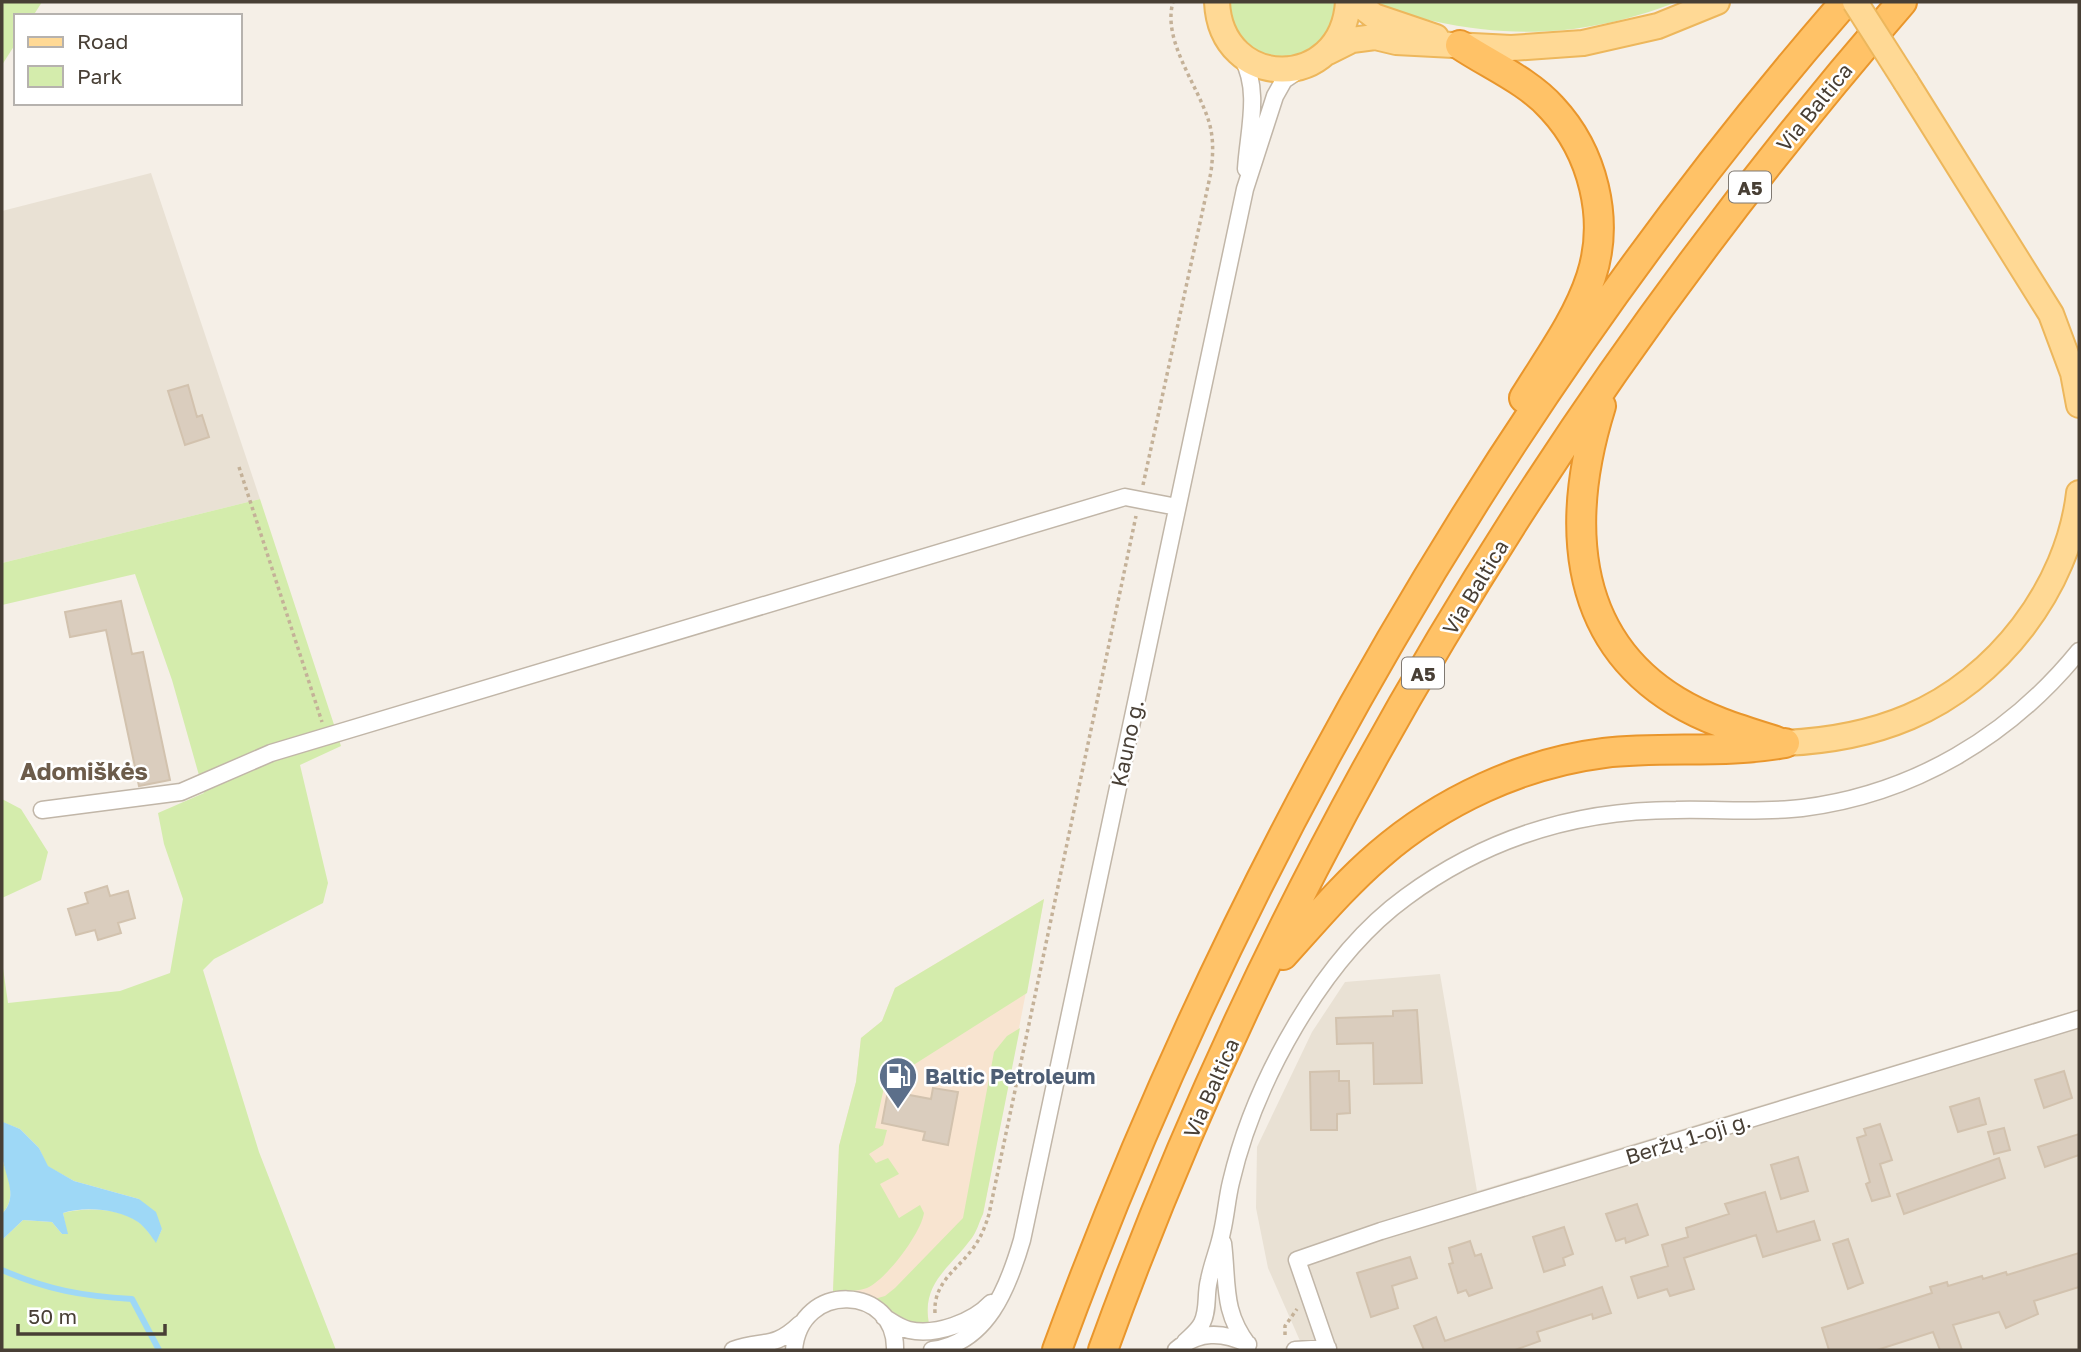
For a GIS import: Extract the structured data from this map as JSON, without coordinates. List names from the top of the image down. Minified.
{"streets":{"highway":["Via Baltica","A5"],"street":["Kauno g.","Beržų 1-oji g."]},"districts":["Adomiškės"],"places":{"fuel station":["Baltic Petroleum"]},"legend":["Road","Park"],"scale_bar":"50 m"}
